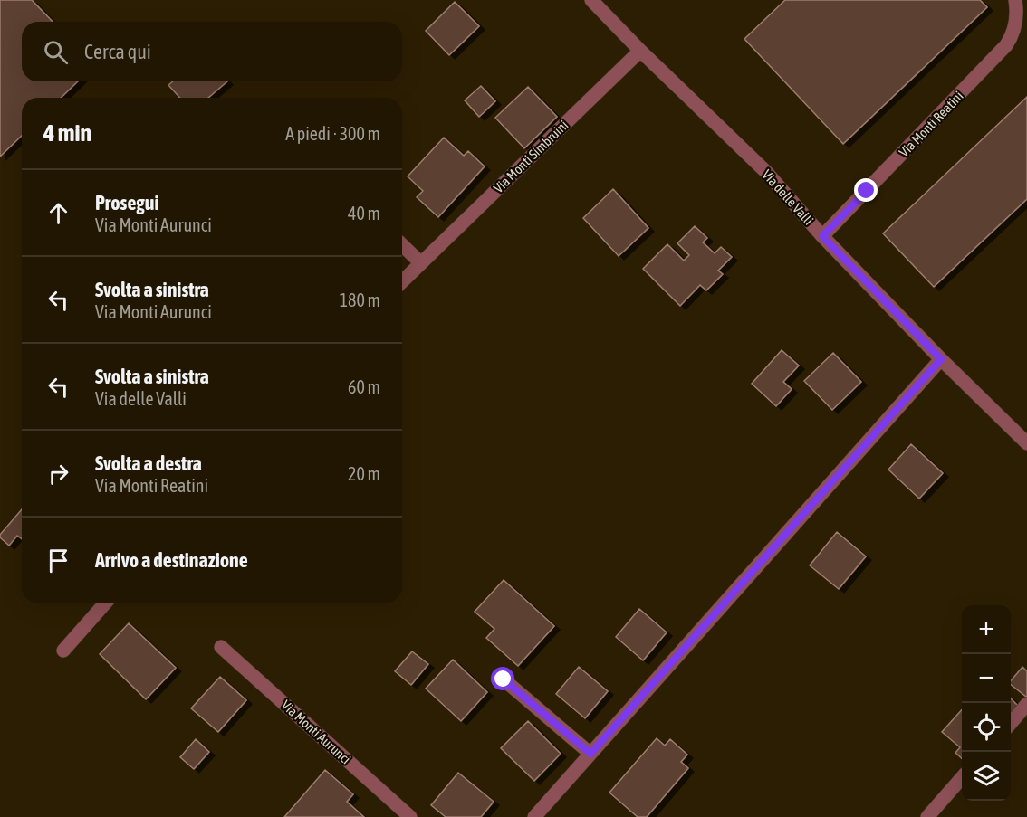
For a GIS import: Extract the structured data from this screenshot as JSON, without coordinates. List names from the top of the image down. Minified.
{"streets":{"street":["Via Monti Reatini","Via Monti Simbruini","Via delle Valli","Via Monti Aurunci"]},"crossings":[["Via Monti Reatini","Via delle Valli"],["Via Monti Simbruini","Via delle Valli"]],"page":{"search":"Cerca qui","heading":["4 min","A piedi · 300 m"],"list":[["Prosegui","Via Monti Aurunci","40 m"],["Svolta a sinistra","Via Monti Aurunci","180 m"],["Svolta a sinistra","Via delle Valli","60 m"],["Svolta a destra","Via Monti Reatini","20 m"],"Arrivo a destinazione"],"map_buttons":["+","−"]}}
